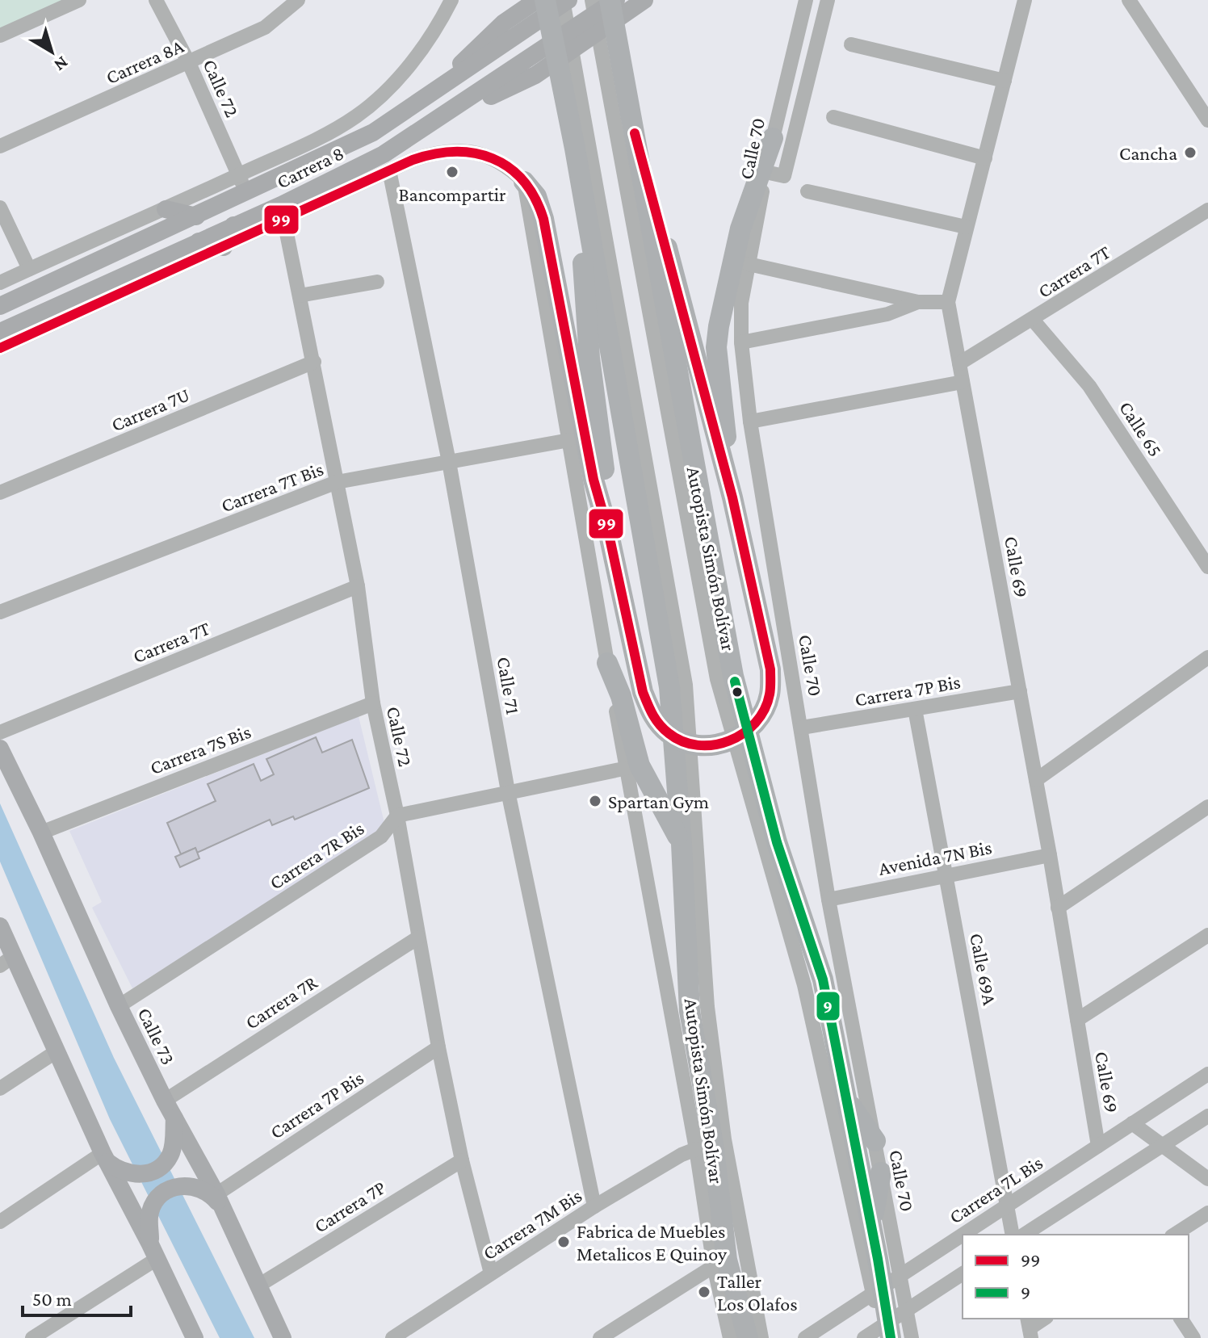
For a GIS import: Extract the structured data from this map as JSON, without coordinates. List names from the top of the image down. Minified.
{"streets":{"highway":["Autopista Simón Bolívar"],"main road":["Carrera 8","Calle 73"],"street":["Carrera 8A","Calle 72","Calle 70","Carrera 7T","Carrera 7U","Calle 65","Carrera 7T Bis","Calle 69","Calle 71","Carrera 7P Bis","Carrera 7S Bis","Carrera 7R Bis","Avenida 7N Bis","Calle 69A","Carrera 7R","Carrera 7L Bis","Carrera 7P","Carrera 7M Bis"]},"crossings":[["Carrera 8A","Calle 72"],["Calle 72","Carrera 8"],["Calle 72","Carrera 7T"],["Calle 72","Carrera 7U"],["Calle 72","Carrera 7T Bis"],["Calle 72","Carrera 7P Bis"],["Calle 72","Carrera 7S Bis"],["Calle 72","Carrera 7R Bis"],["Calle 72","Carrera 7R"],["Calle 72","Carrera 7P"],["Calle 72","Carrera 7M Bis"],["Calle 70","Carrera 7P Bis"],["Calle 70","Avenida 7N Bis"],["Calle 70","Carrera 7L Bis"],["Carrera 8","Calle 71"],["Carrera 7T","Calle 65"],["Carrera 7T","Calle 69"],["Carrera 7T Bis","Calle 71"],["Autopista Simón Bolívar","Carrera 7L Bis"],["Autopista Simón Bolívar","Carrera 7M Bis"],["Calle 69","Carrera 7P Bis"],["Calle 69","Avenida 7N Bis"],["Calle 69","Carrera 7L Bis"],["Calle 71","Carrera 7M Bis"],["Carrera 7P Bis","Calle 69A"],["Carrera 7P Bis","Calle 73"],["Carrera 7S Bis","Calle 73"],["Carrera 7R Bis","Calle 73"],["Avenida 7N Bis","Calle 69A"],["Calle 69A","Carrera 7L Bis"],["Carrera 7R","Calle 73"],["Calle 73","Carrera 7P"]],"places":["Cancha","Bancompartir","Spartan Gym","Fabrica de Muebles Metalicos E Quinoy","Taller Los Olafos"],"lines":["transit line 99","transit line 9"],"legend":["99","9"],"scale_bar":"50 m","north":"bottom right"}
